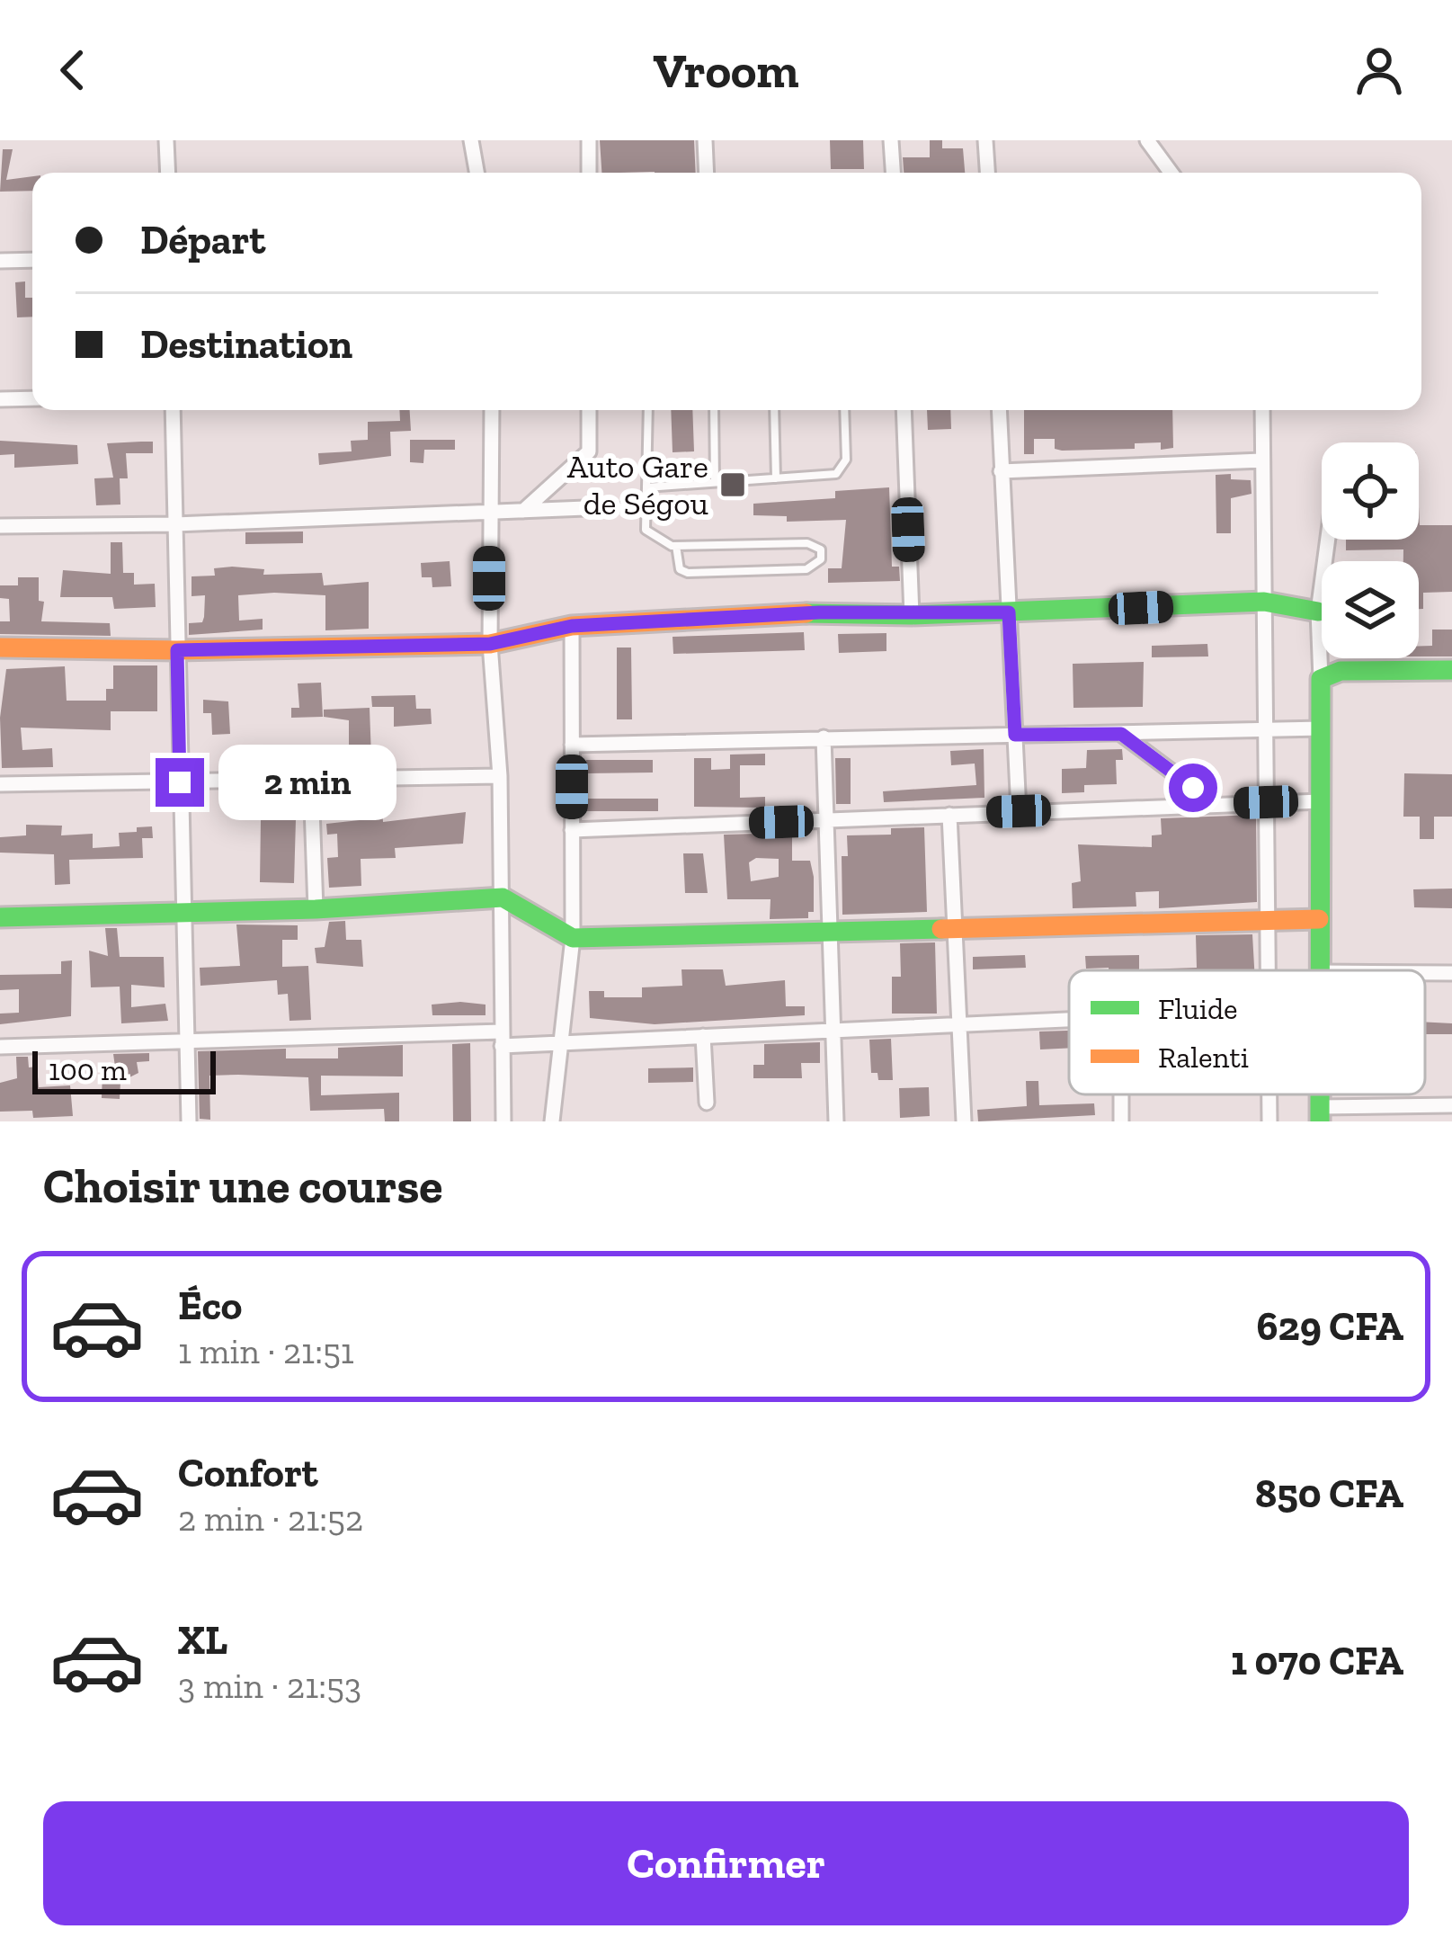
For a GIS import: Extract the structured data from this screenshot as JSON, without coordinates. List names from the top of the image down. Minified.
{"places":{"transit":["Auto Gare de Ségou"]},"legend":["Fluide","Ralenti"],"scale_bar":"100 m","page":{"header":"Vroom","banner":["Départ","Destination"],"bubble":"2 min","scale":"100 m","heading":"Choisir une course","list":[{"name":"Éco","note":"1 min · 21:51","value":"629 CFA"},{"name":"Confort","note":"2 min · 21:52","value":"850 CFA"},{"name":"XL","note":"3 min · 21:53","value":"1 070 CFA"}],"buttons":"Confirmer"}}
